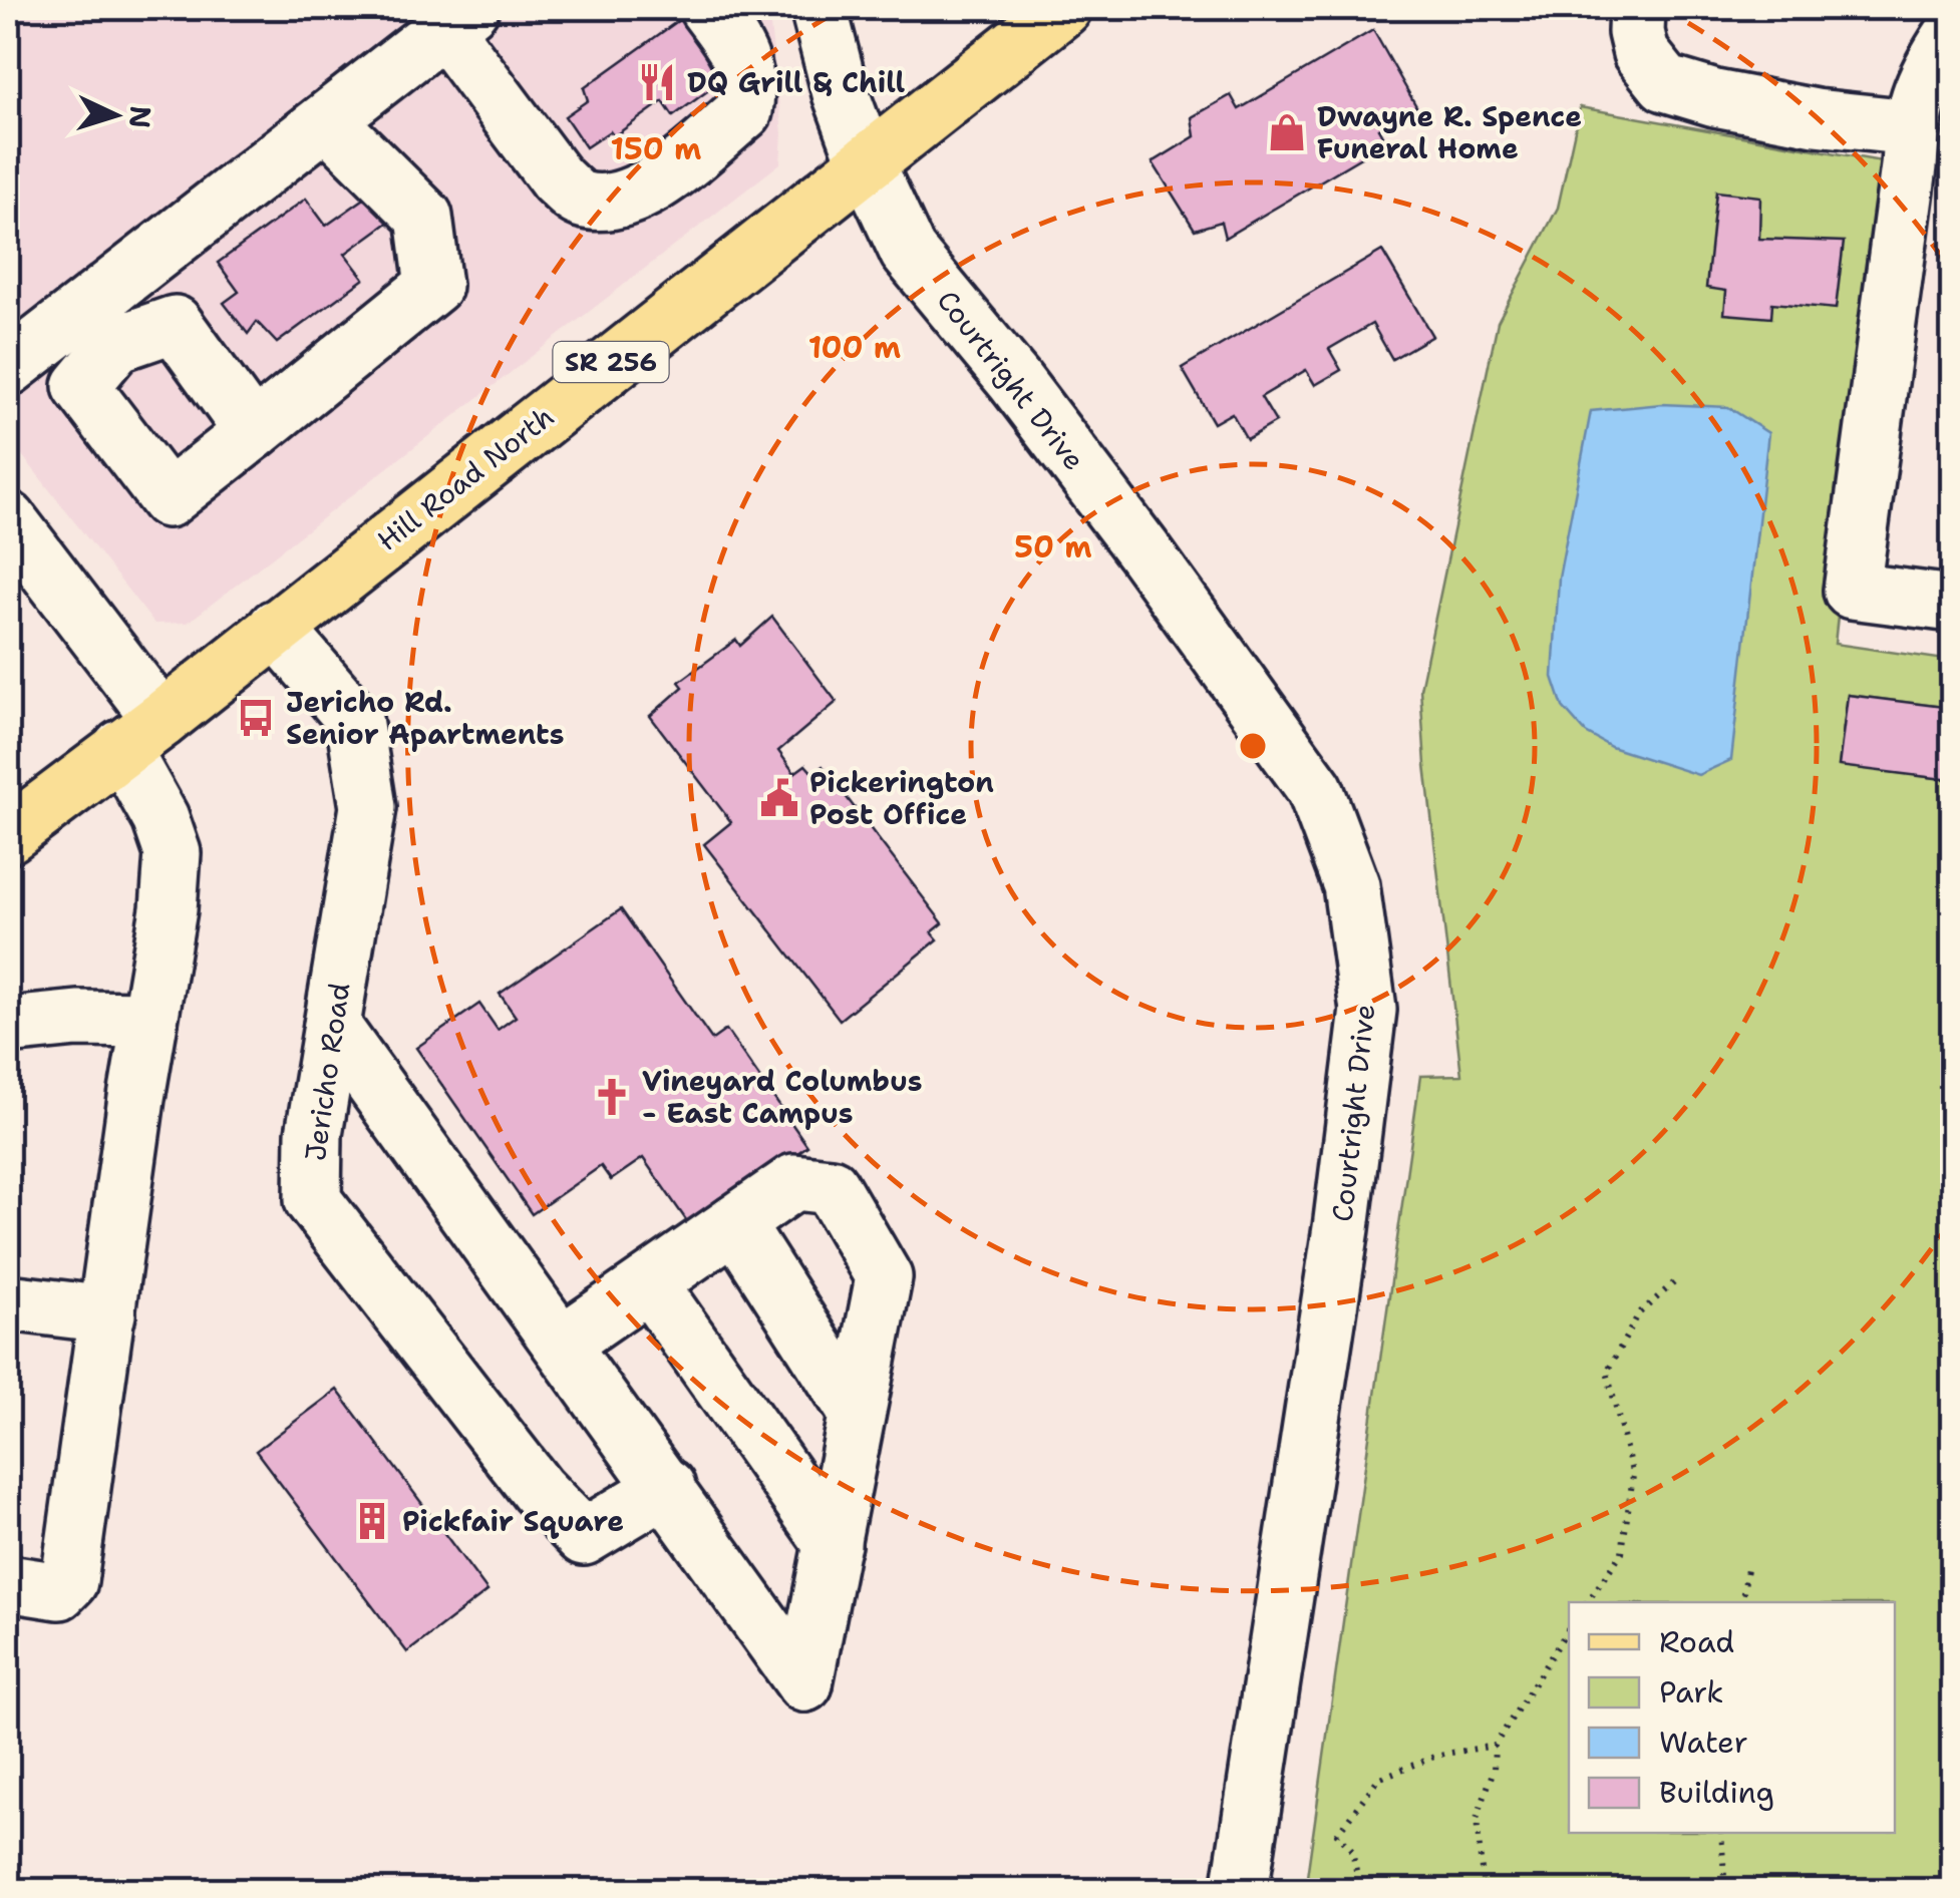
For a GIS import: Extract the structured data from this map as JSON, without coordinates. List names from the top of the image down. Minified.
{"streets":{"main road":["SR 256","Hill Road North"],"street":["Courtright Drive","Jericho Road"]},"crossings":[["Courtright Drive","Hill Road North"],["Hill Road North","Jericho Road"]],"places":{"restaurant":["DQ Grill & Chill"],"shop":["Dwayne R. Spence Funeral Home"],"bus stop":["Jericho Rd. Senior Apartments"],"public building":["Pickerington Post Office"],"church":["Vineyard Columbus - East Campus"],"building":["Pickfair Square"]},"legend":["Road","Park","Water","Building"],"north":"right","rings":["150 m","100 m","50 m"]}
